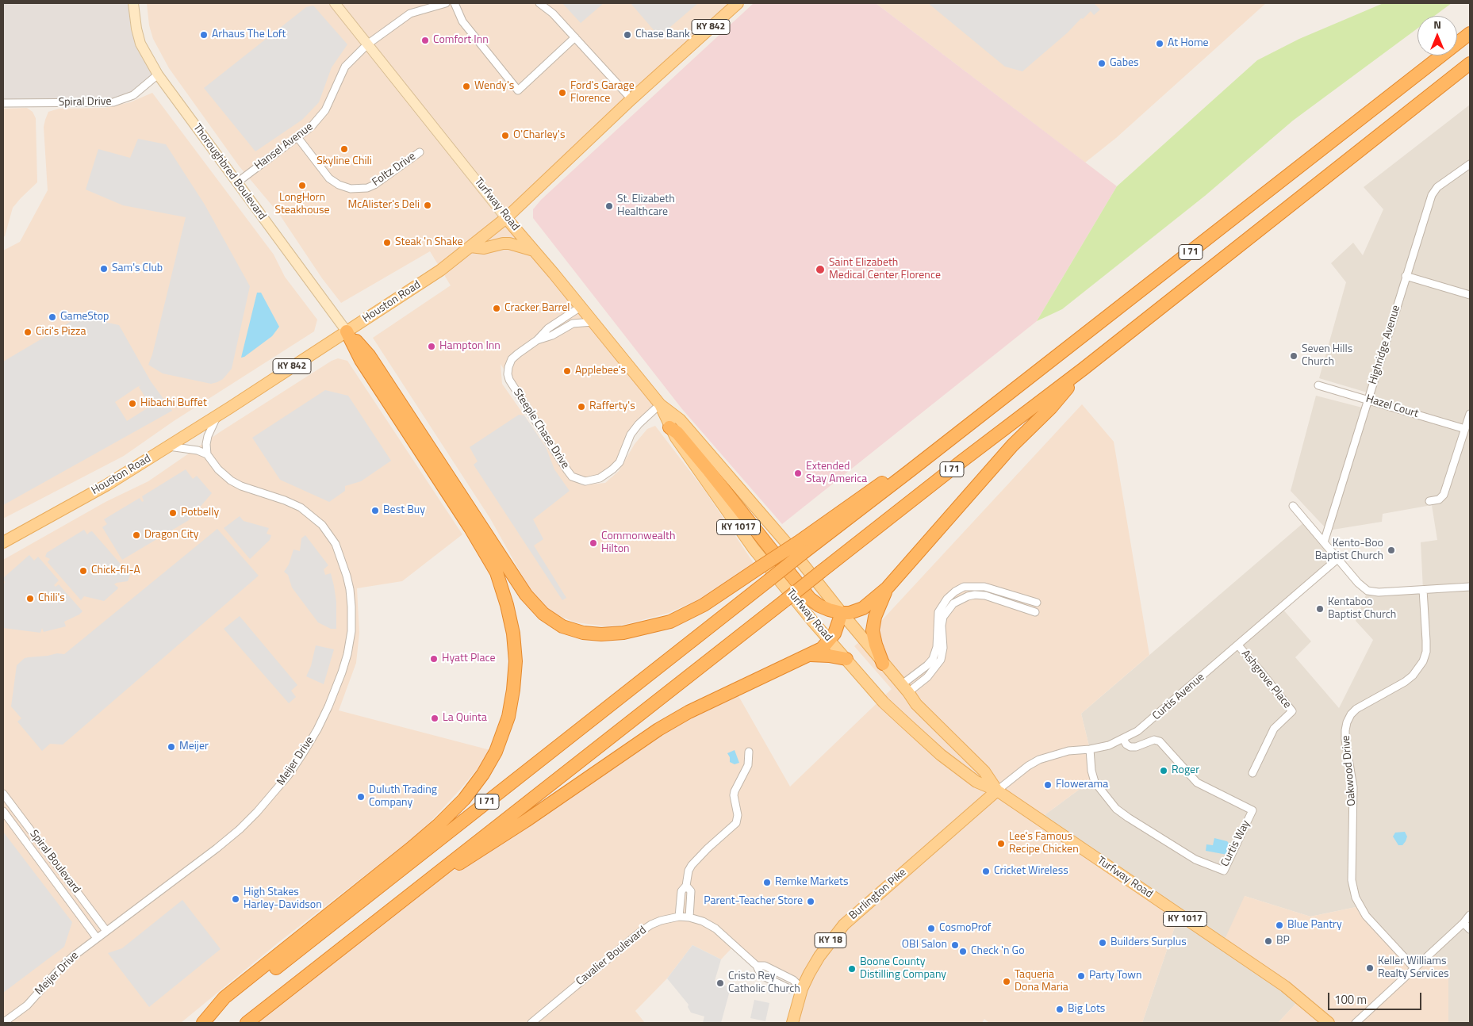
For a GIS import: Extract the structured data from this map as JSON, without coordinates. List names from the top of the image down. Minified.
{"streets":{"highway":["I 71"],"main road":["KY 842","Thoroughbred Boulevard","Turfway Road","Houston Road","KY 1017","Burlington Pike","KY 18"],"street":["Spiral Drive","Hansel Avenue","Foltz Drive","Highridge Avenue","Hazel Court","Steeple Chase Drive","Ashgrove Place","Curtis Avenue","Meijer Drive","Oakwood Drive","Curtis Way","Spiral Boulevard","Cavalier Boulevard"]},"crossings":[["Spiral Drive","Thoroughbred Boulevard"],["Hansel Avenue","Foltz Drive"],["Hansel Avenue","Thoroughbred Boulevard"],["Hansel Avenue","Turfway Road"],["Thoroughbred Boulevard","Houston Road"],["Turfway Road","Houston Road"],["Turfway Road","Steeple Chase Drive"],["Turfway Road","Curtis Avenue"],["Turfway Road","Burlington Pike"],["Highridge Avenue","Hazel Court"],["Ashgrove Place","Curtis Avenue"],["Curtis Avenue","Curtis Way"],["Curtis Avenue","Burlington Pike"],["Meijer Drive","Spiral Boulevard"],["Burlington Pike","Cavalier Boulevard"]],"places":["Arhaus The Loft","Chase Bank","Comfort Inn","At Home","Gabes","Wendy's","Ford's Garage Florence","O'Charley's","Skyline Chili","LongHorn Steakhouse","McAlister's Deli","St. Elizabeth Healthcare","Steak 'n Shake","Sam's Club","Saint Elizabeth Medical Center Florence","Cracker Barrel","GameStop","Cici's Pizza","Hampton Inn","Seven Hills Church","Applebee's","Hibachi Buffet","Rafferty's","Extended Stay America","Best Buy","Potbelly","Dragon City","Commonwealth Hilton","Kento-Boo Baptist Church","Chick-fil-A","Chili's","Kentaboo Baptist Church","Hyatt Place","La Quinta","Meijer","Roger","Flowerama","Duluth Trading Company","Lee's Famous Recipe Chicken","Cricket Wireless","Remke Markets","High Stakes Harley-Davidson","Parent-Teacher Store","Blue Pantry","CosmoProf","BP","Builders Surplus","OBI Salon","Check 'n Go","Keller Williams Realty Services","Boone County Distilling Company","Party Town","Taqueria Dona Maria","Cristo Rey Catholic Church","Big Lots"],"scale_bar":"100 m","north":"top"}
